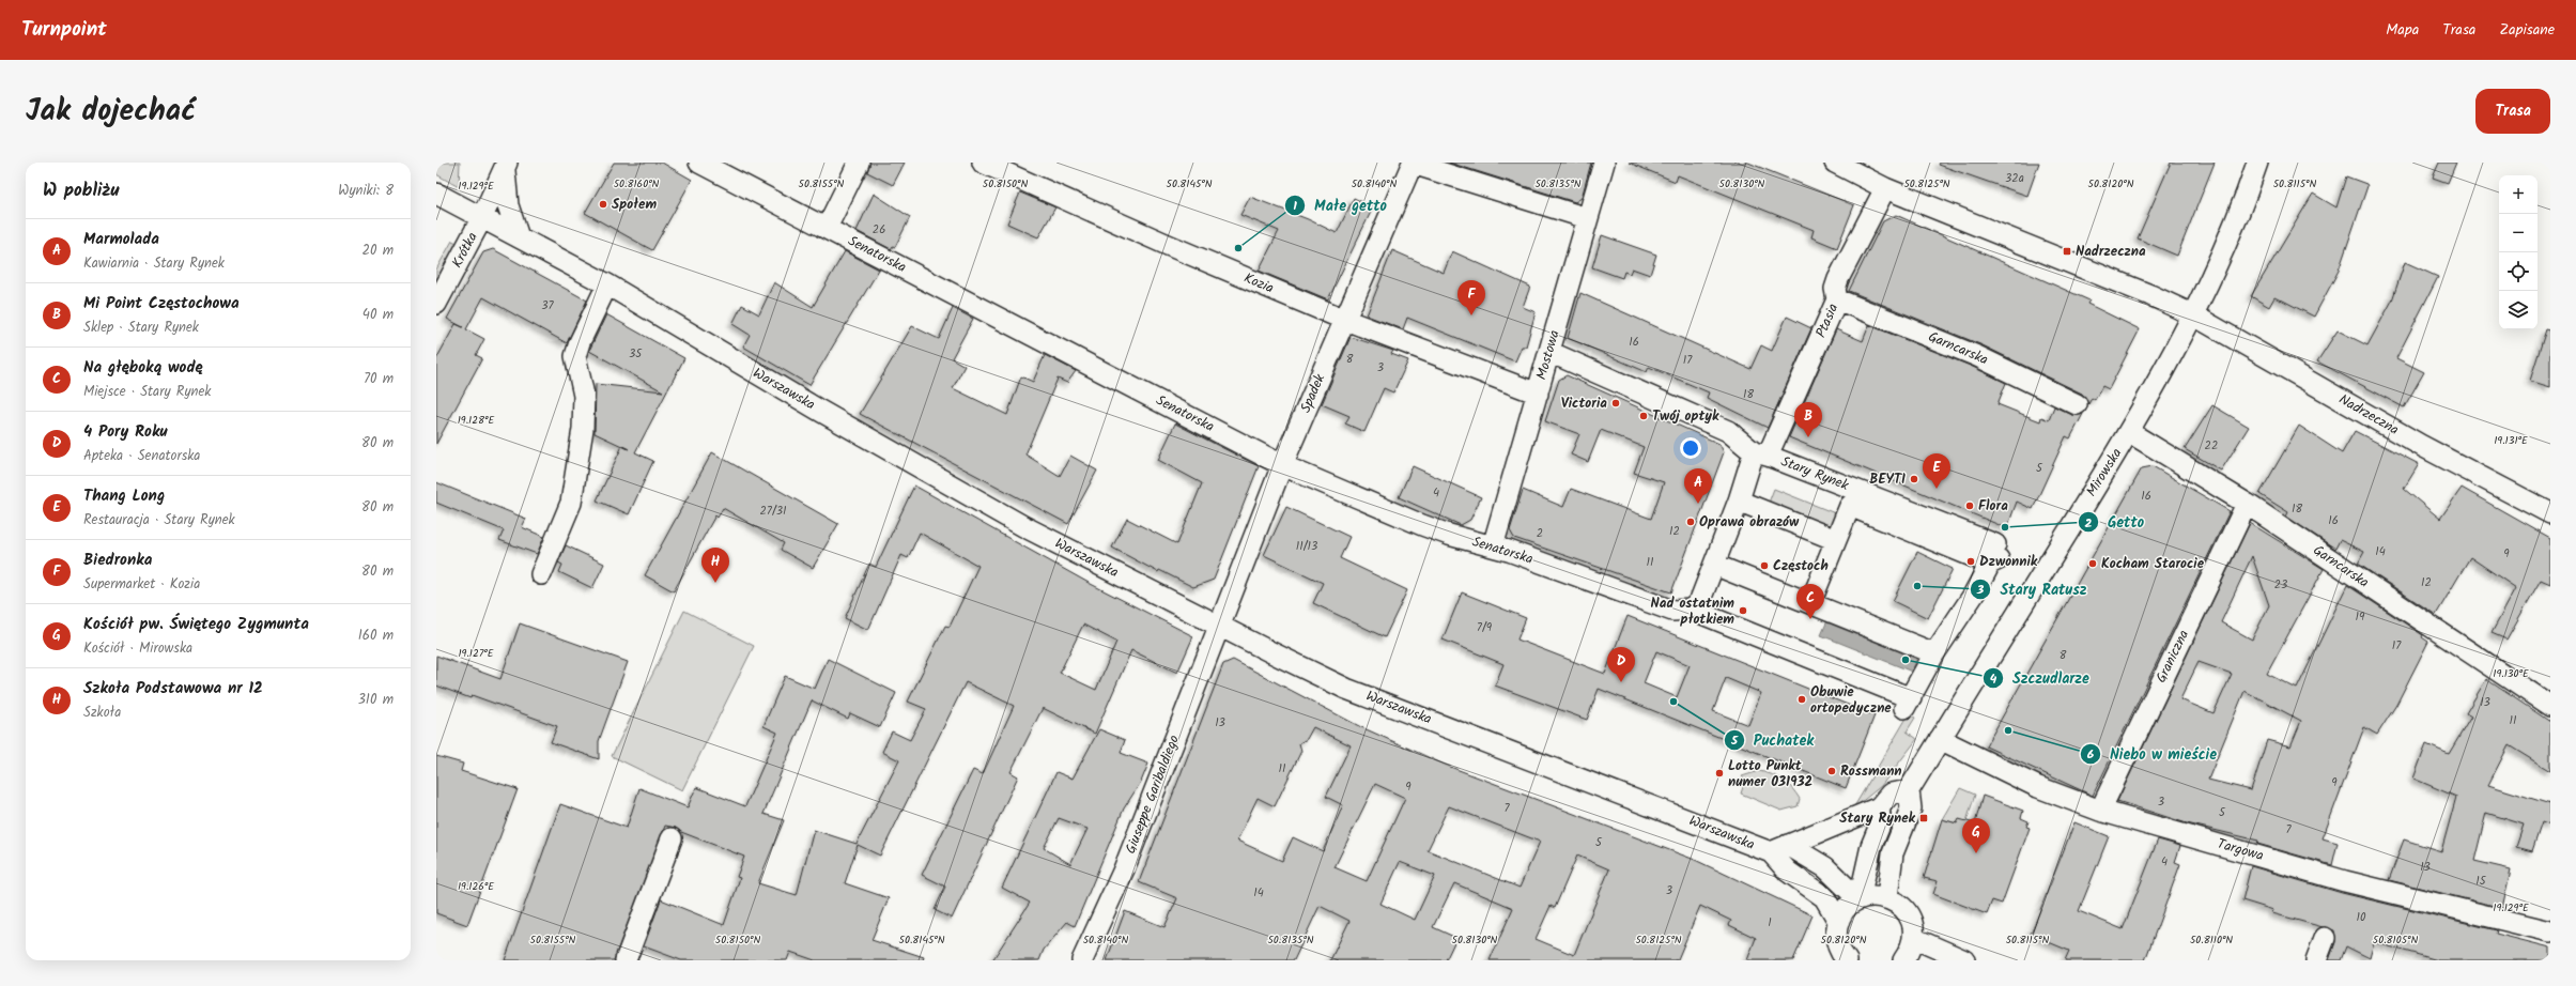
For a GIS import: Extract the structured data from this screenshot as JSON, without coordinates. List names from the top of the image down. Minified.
{"streets":{"street":["Krótka","Senatorska","Kozia","Ptasia","Garncarska","Mostowa","Warszawska","Spadek","Nadrzeczna","Mirowska","Stary Rynek","Graniczna","Giuseppe Garibaldiego","Targowa"]},"crossings":[["Krótka","Warszawska"],["Senatorska","Mostowa"],["Senatorska","Spadek"],["Kozia","Mostowa"],["Kozia","Spadek"],["Ptasia","Garncarska"],["Ptasia","Nadrzeczna"],["Ptasia","Stary Rynek"],["Garncarska","Mirowska"],["Garncarska","Graniczna"],["Mostowa","Stary Rynek"],["Warszawska","Spadek"],["Warszawska","Giuseppe Garibaldiego"],["Spadek","Giuseppe Garibaldiego"],["Nadrzeczna","Mirowska"],["Mirowska","Targowa"],["Graniczna","Targowa"]],"places":{"other":["Społem","Małe getto","Victoria","Twój optyk","BEYTI","Flora","Oprawa obrazów","Getto","Dzwonnik","Kocham Starocie","Częstoch","Stary Ratusz","Nad ostatnim płotkiem","Szczudlarze","Obuwie ortopedyczne","Puchatek","Niebo w mieście","Rossmann","Lotto Punkt numer 031932"],"transit":["Nadrzeczna","Stary Rynek"]},"house_numbers":["32a","26","37","16","35","8","17","3","18","22","5","4","16","18","27/31","16","12","2","11/13","14","9","11","12","23","19","7/9","17","8","13","11","13","11","9","9","3","7","5","7","5","4","13","15","3","14","10","1"],"page":{"header":"Turnpoint","nav":["Mapa","Trasa","Zapisane"],"title":"Jak dojechać","buttons":"Trasa","heading":["W pobliżu","Wyniki: 8"],"map_buttons":["+","−"],"list":[{"mark":"A","name":"Marmolada","note":"Kawiarnia · Stary Rynek","value":"20 m"},{"mark":"B","name":"Mi Point Częstochowa","note":"Sklep · Stary Rynek","value":"40 m"},{"mark":"C","name":"Na głęboką wodę","note":"Miejsce · Stary Rynek","value":"70 m"},{"mark":"D","name":"4 Pory Roku","note":"Apteka · Senatorska","value":"80 m"},{"mark":"E","name":"Thang Long","note":"Restauracja · Stary Rynek","value":"80 m"},{"mark":"F","name":"Biedronka","note":"Supermarket · Kozia","value":"80 m"},{"mark":"G","name":"Kościół pw. Świętego Zygmunta","note":"Kościół · Mirowska","value":"160 m"},{"mark":"H","name":"Szkoła Podstawowa nr 12","note":"Szkoła","value":"310 m"}],"pins":["F","B","E","A","H","C","D","G"]},"coordinates":["50.8160°N","50.8155°N","50.8150°N","50.8145°N","50.8140°N","50.8135°N","50.8130°N","50.8125°N","50.8120°N","50.8115°N","19.129°E","19.128°E","19.131°E","19.127°E","19.130°E","19.126°E","50.8110°N","50.8105°N"]}
